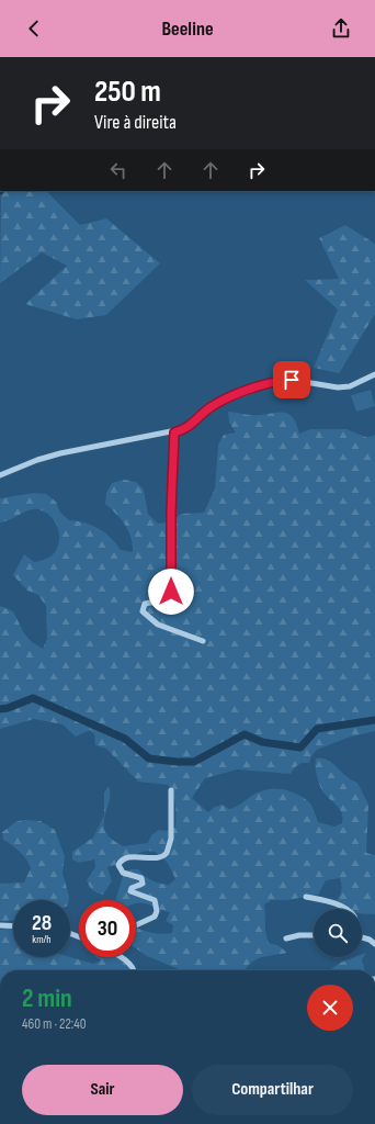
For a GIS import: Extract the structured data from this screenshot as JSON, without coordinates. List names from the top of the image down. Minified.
{"page":{"header":"Beeline","turn":["250 m","Vire à direita"],"speed":"28 km/h","limit":"30","heading":["2 min","460 m · 22:40"],"buttons":["Sair","Compartilhar"]}}
